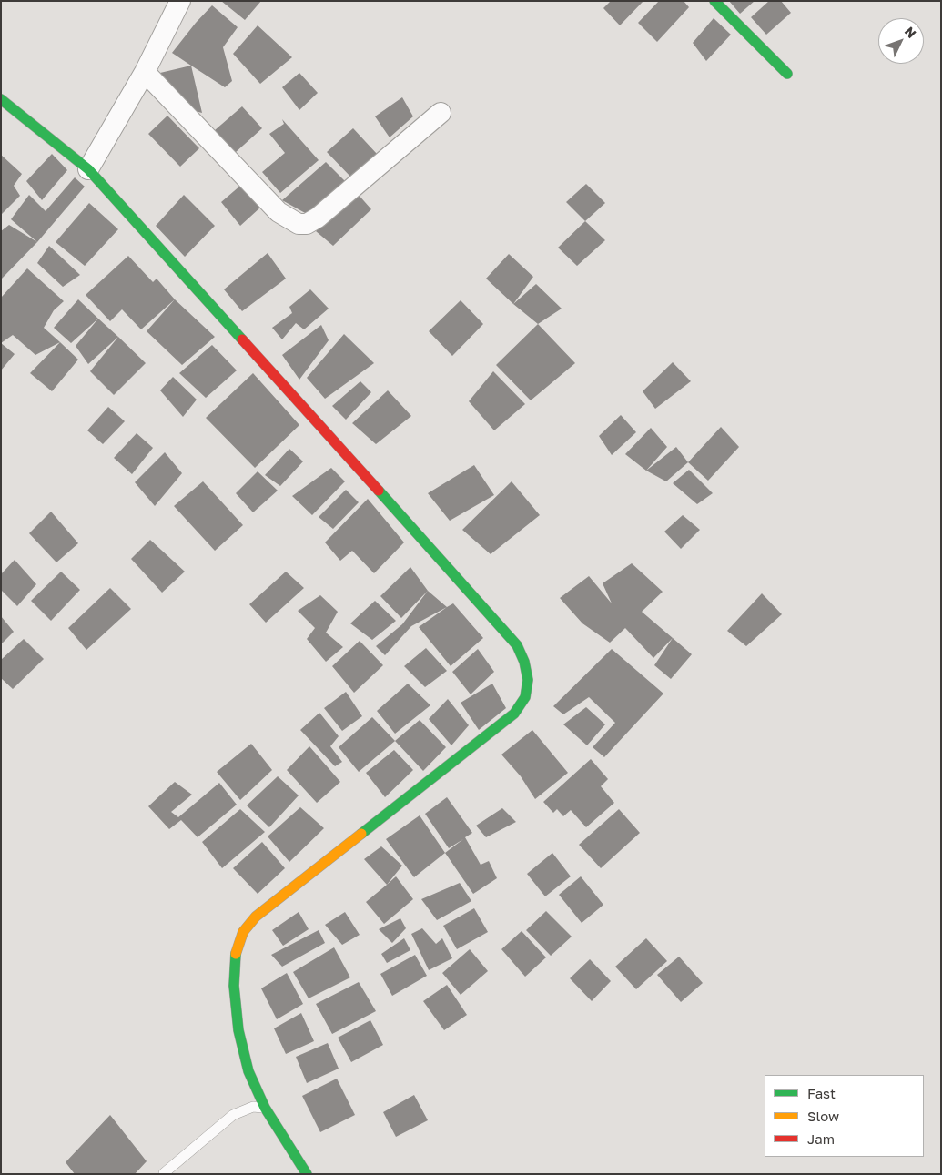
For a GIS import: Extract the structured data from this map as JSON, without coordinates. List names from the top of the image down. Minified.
{"legend":["Fast","Slow","Jam"],"north":"top right"}
